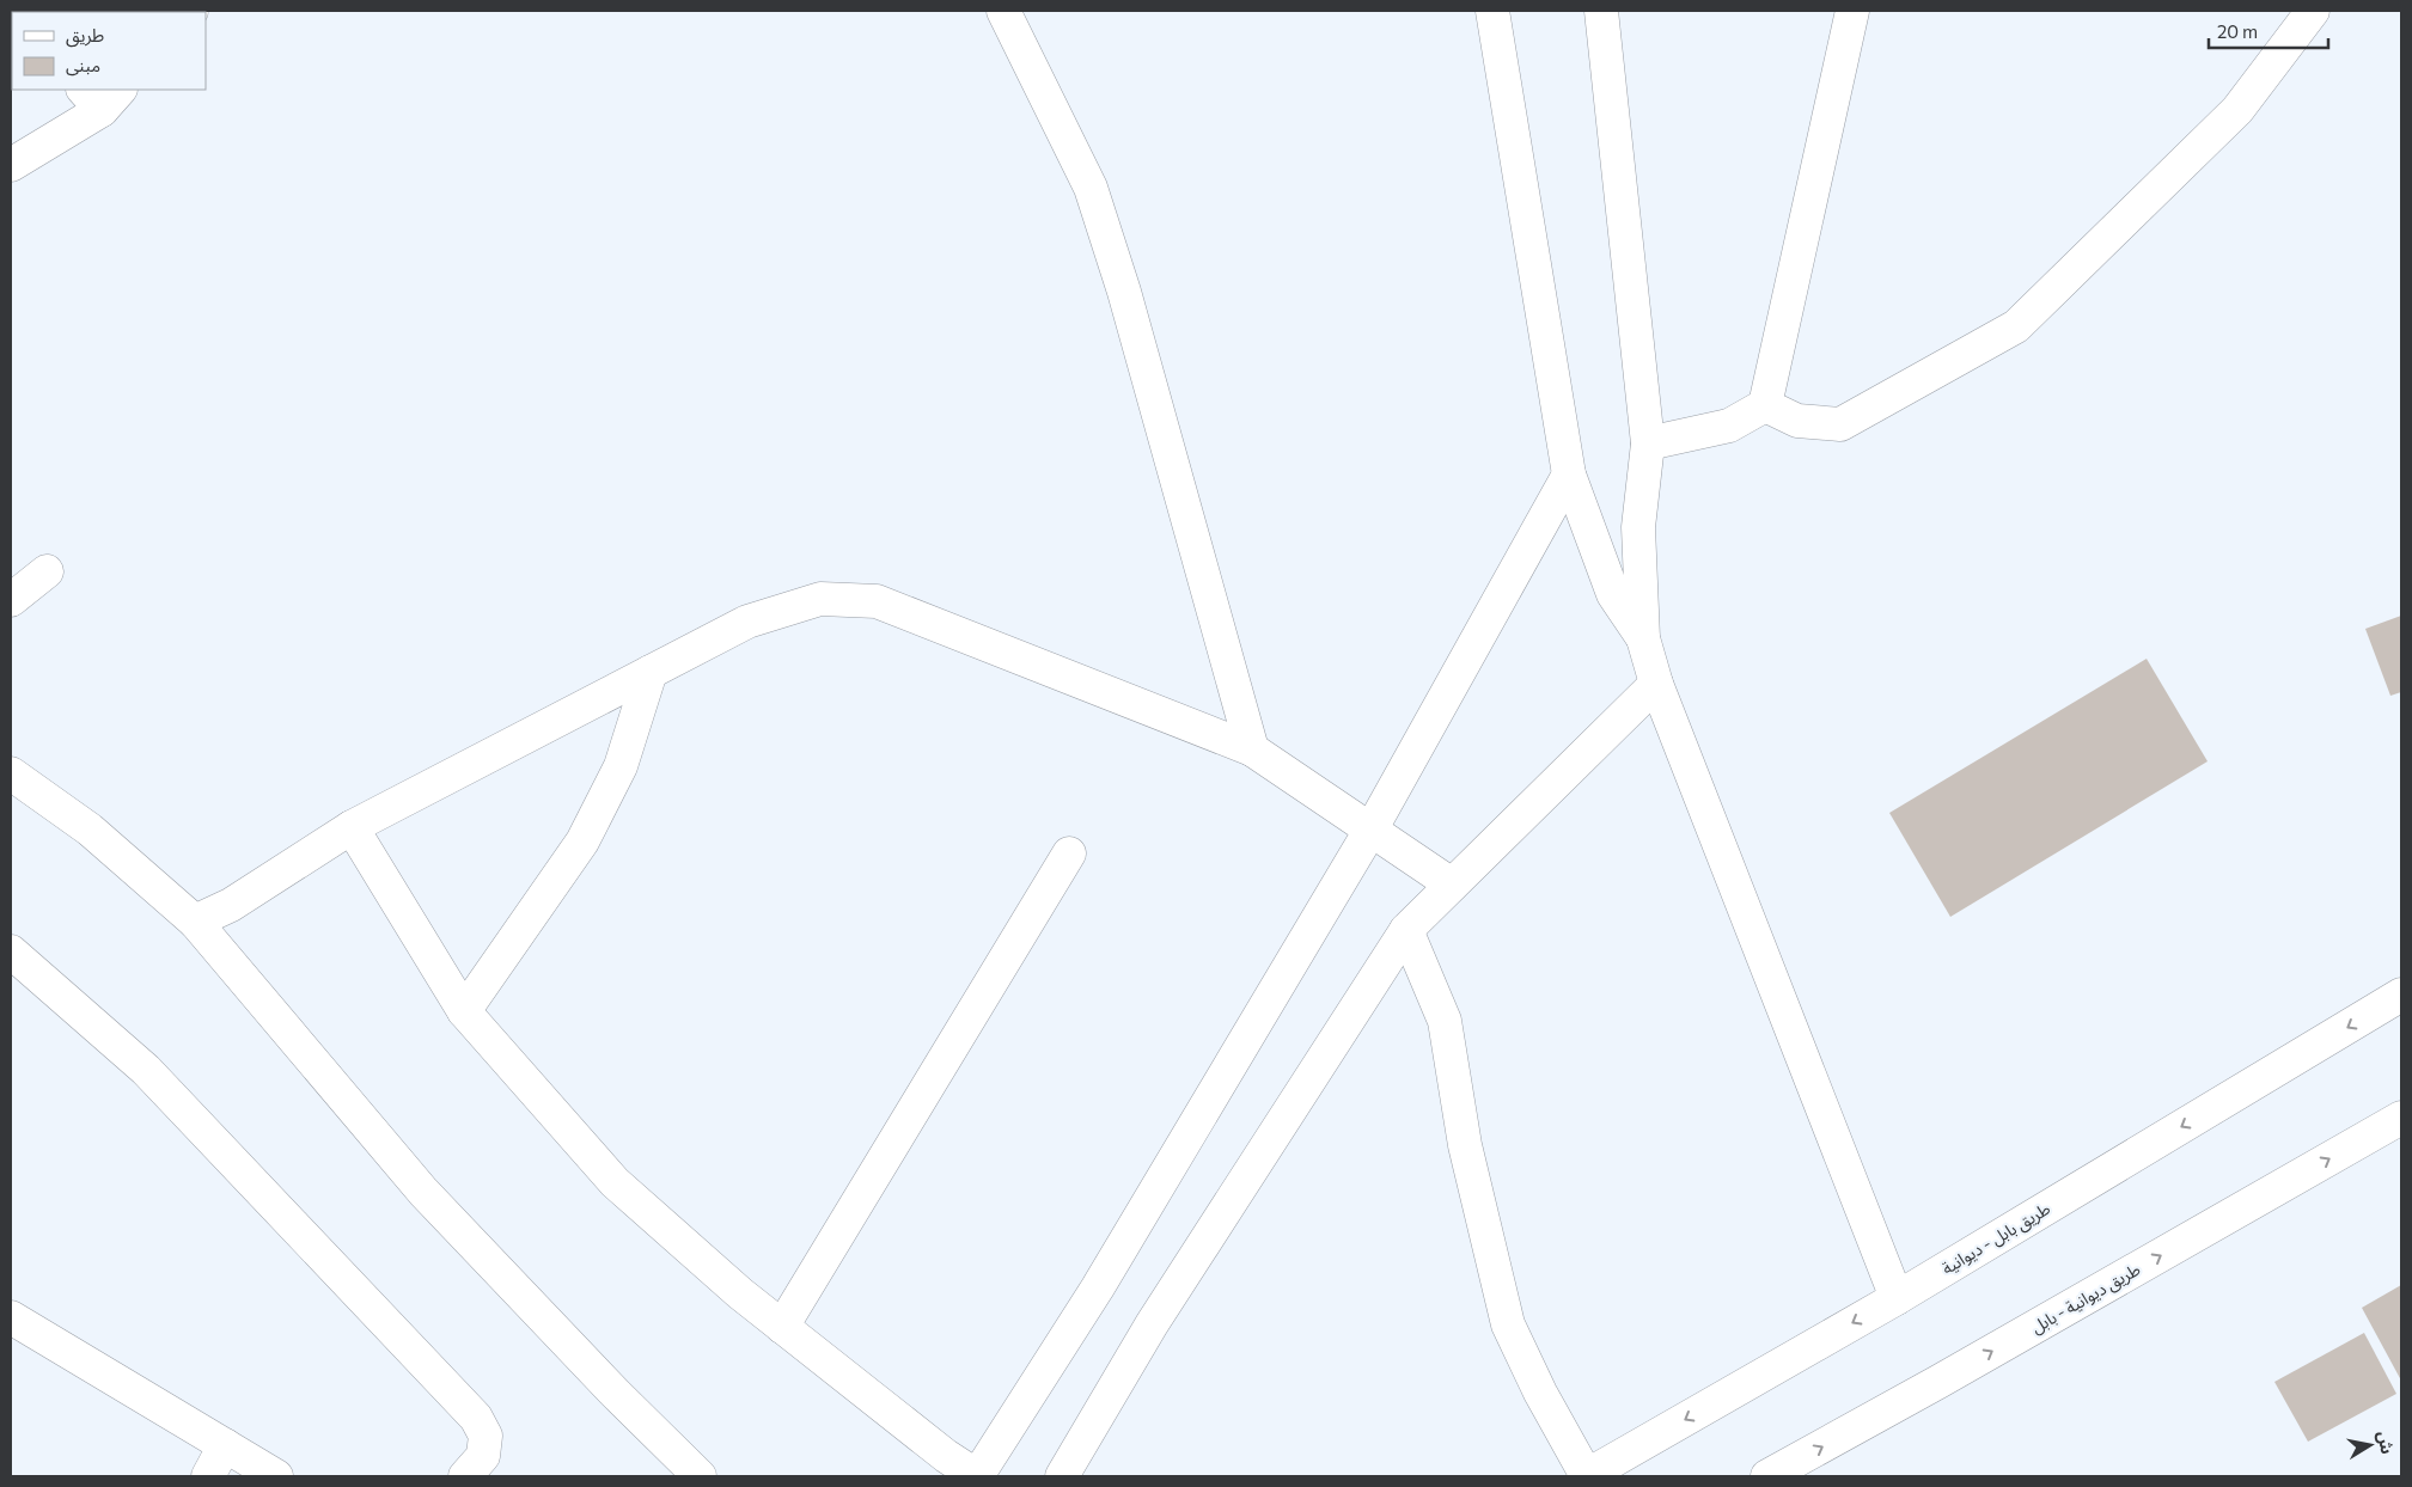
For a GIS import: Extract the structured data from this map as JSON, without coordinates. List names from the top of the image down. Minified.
{"streets":{"main road":["طريق بابل - ديوانية","طريق ديوانية - بابل"]},"one_way":["طريق بابل - ديوانية","طريق ديوانية - بابل"],"legend":["طريق","مبنى"],"scale_bar":"20 m","north":"right"}
